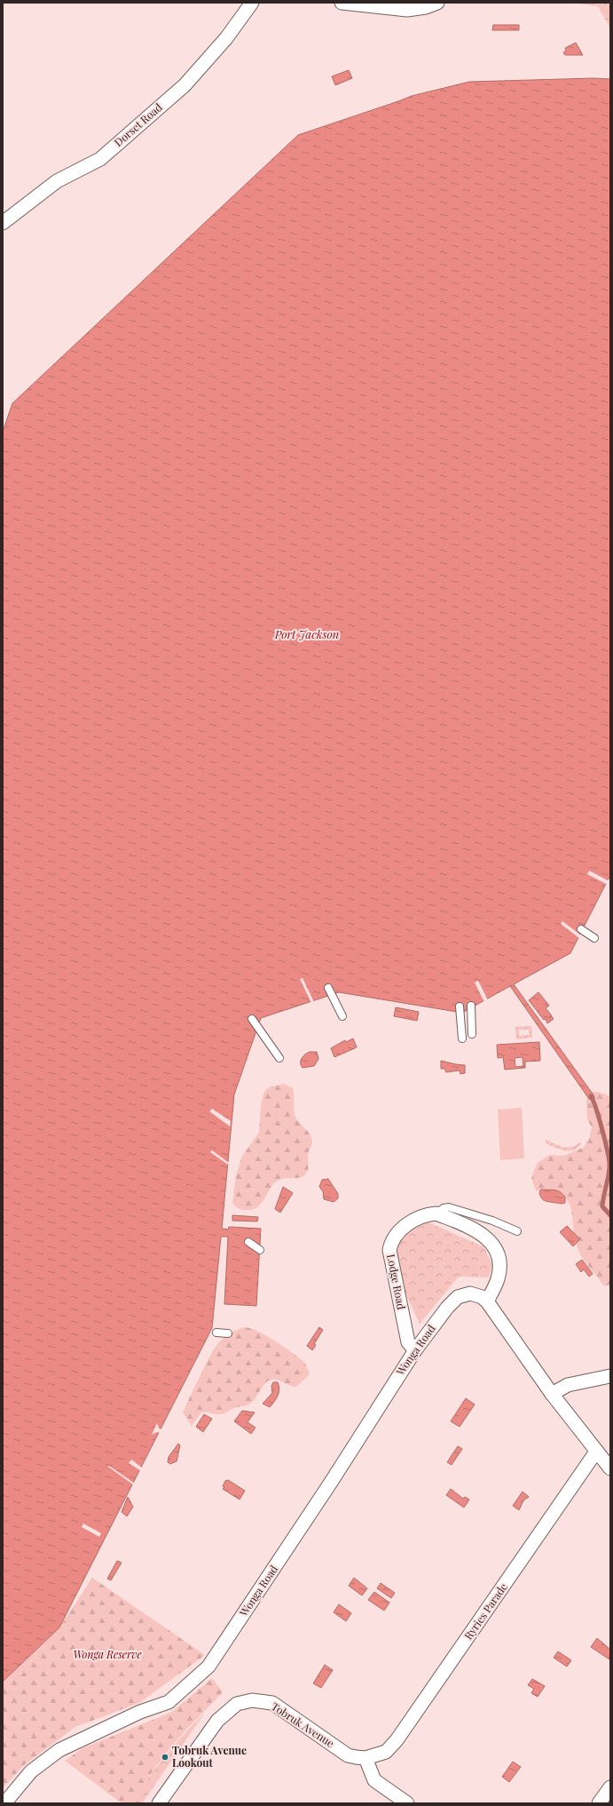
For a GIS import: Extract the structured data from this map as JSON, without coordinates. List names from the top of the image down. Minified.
{"streets":{"street":["Dorset Road","Lodge Road","Wonga Road","Ryries Parade","Tobruk Avenue"]},"crossings":[["Lodge Road","Wonga Road"],["Ryries Parade","Tobruk Avenue"]],"water":["Port Jackson"],"parks":["Wonga Reserve"],"places":["Tobruk Avenue Lookout"]}
